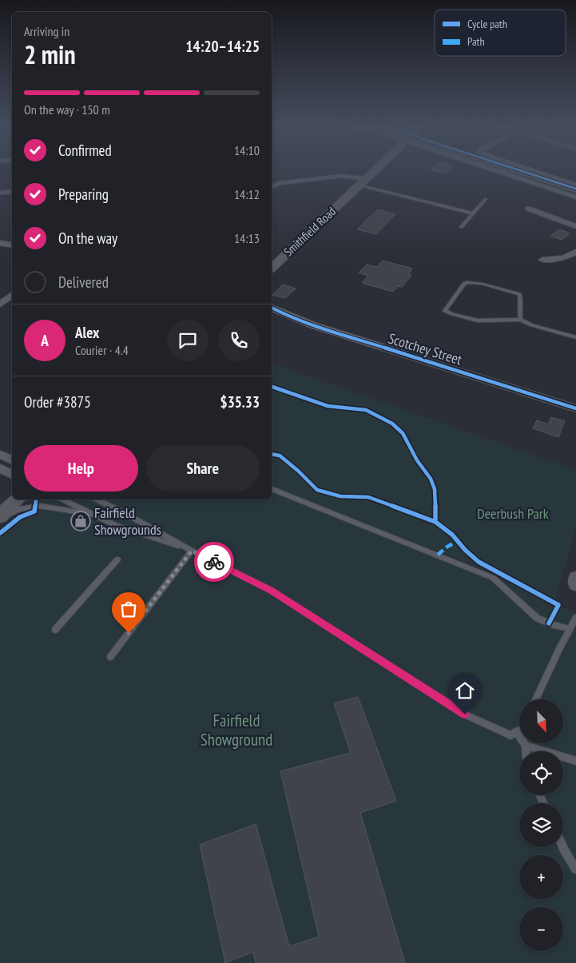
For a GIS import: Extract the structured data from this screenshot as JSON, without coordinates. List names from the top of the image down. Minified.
{"streets":{"main road":["Smithfield Road"],"street":["Scotchey Street"]},"parks":["Deerbush Park","Fairfield Showground"],"places":{"shop":["Fairfield Showgrounds"]},"legend":["Cycle path","Path"],"north":"bottom right","page":{"heading":["2 min","Arriving in","14:20–14:25"],"panel":["Alex","Courier · 4.4","Order #3875","$35.33"],"bar":"On the way · 150 m","list":[["Confirmed","14:10"],["Preparing","14:12"],["On the way","14:13"],"Delivered"],"round":"A","buttons":["Help","Share"],"map_buttons":["+","−"]}}
